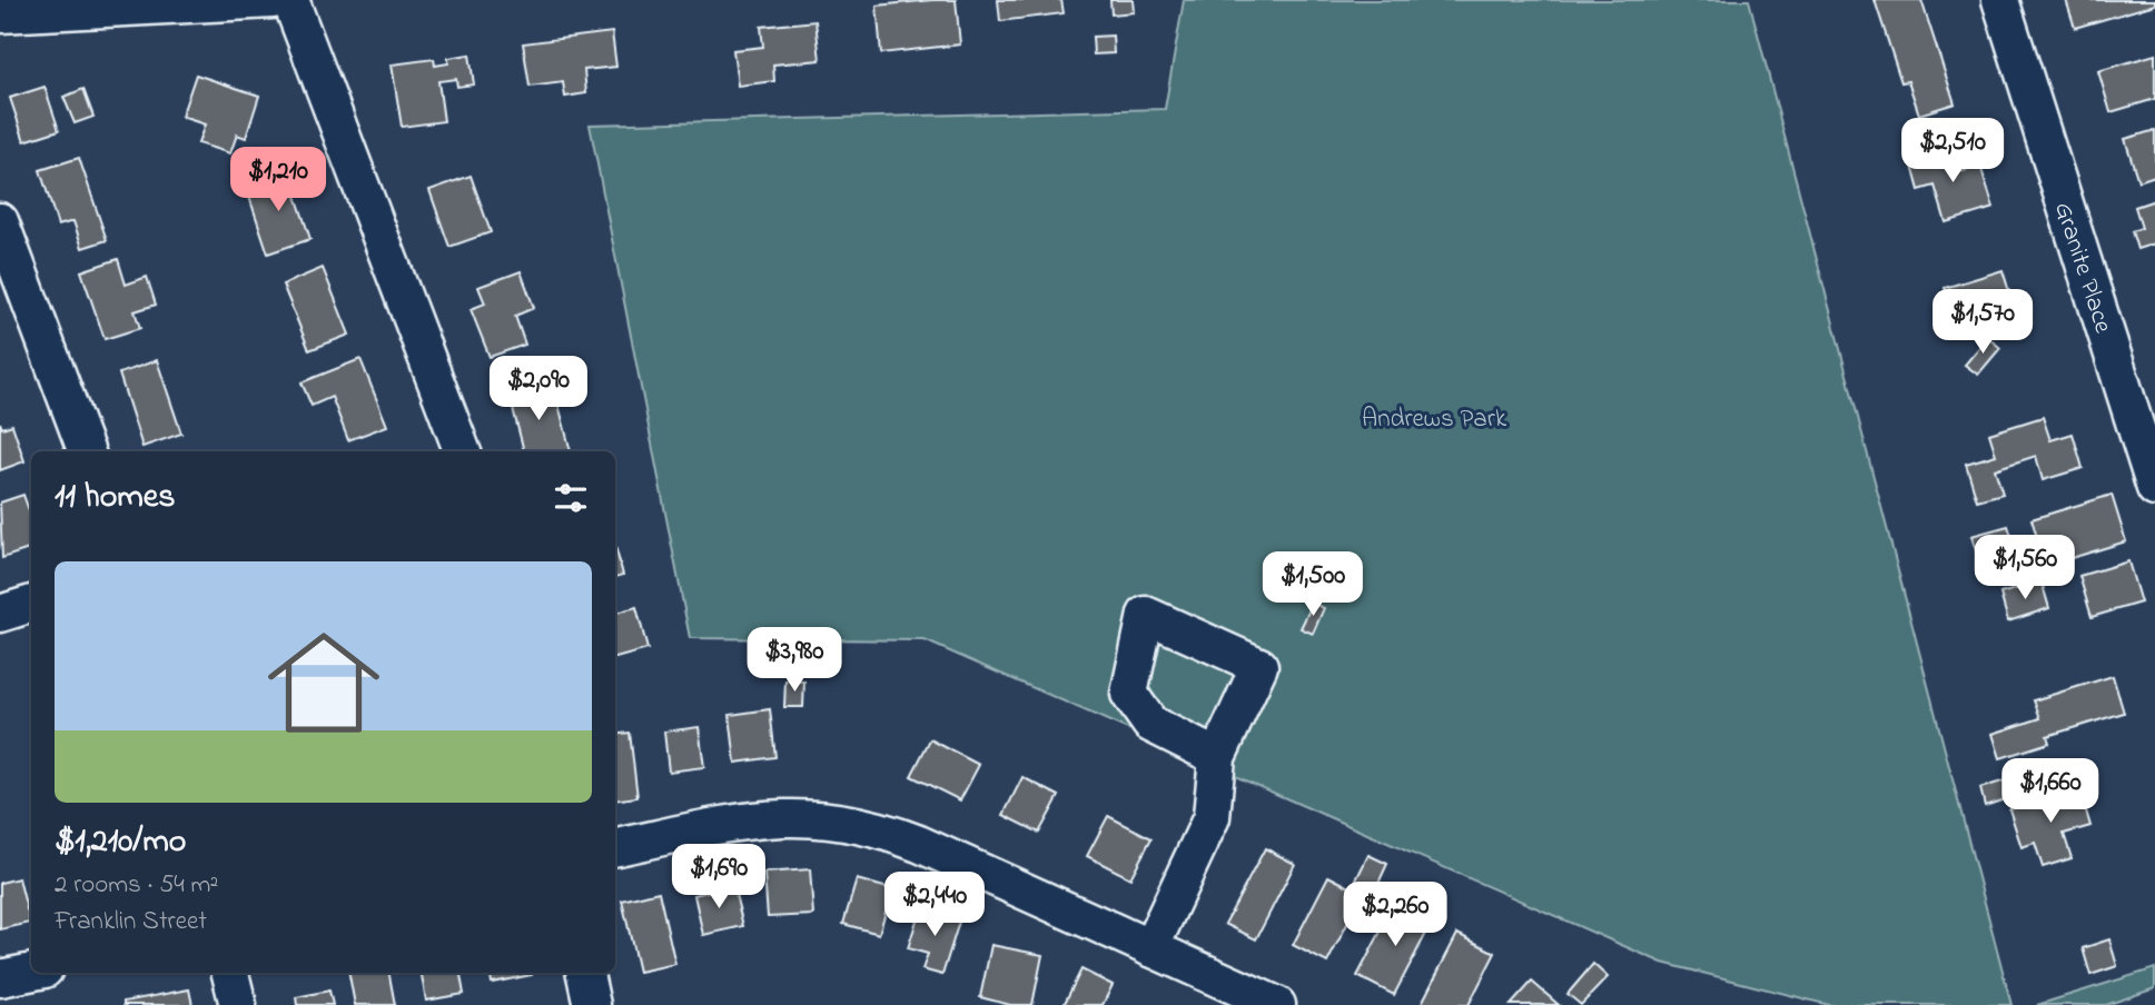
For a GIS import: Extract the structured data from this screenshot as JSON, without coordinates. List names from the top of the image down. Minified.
{"streets":{"street":["Granite Place"]},"parks":["Andrews Park"],"page":{"price":["$2,510","$1,210","$1,570","$2,090","$1,560","$1,500","$3,980","$1,660","$1,690","$2,440","$2,260"],"heading":"11 homes","list":[{"name":"$1,210/mo","note":"2 rooms · 54 m² · Franklin Street"}]}}
